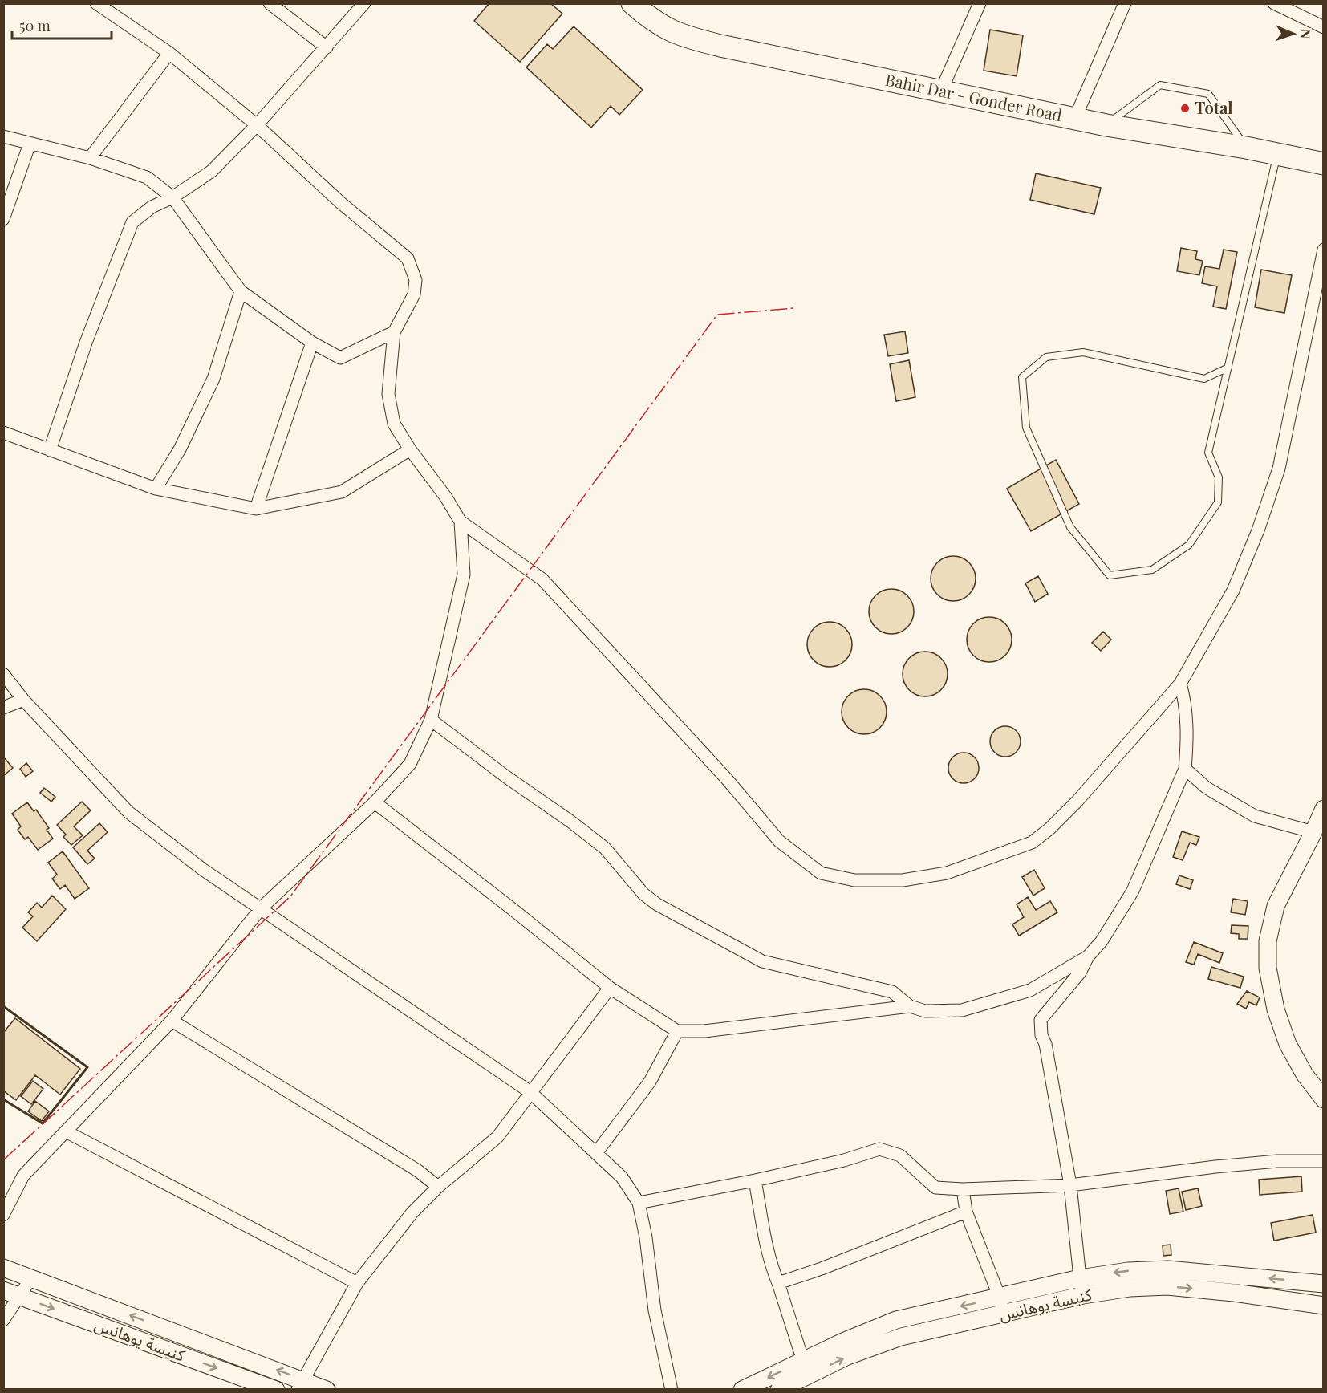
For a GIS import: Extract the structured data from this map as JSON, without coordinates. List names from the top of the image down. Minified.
{"streets":{"highway":["Bahir Dar - Gonder Road"],"street":["كنيسة يوهانس"]},"places":["Total"],"scale_bar":"50 m","north":"right"}
